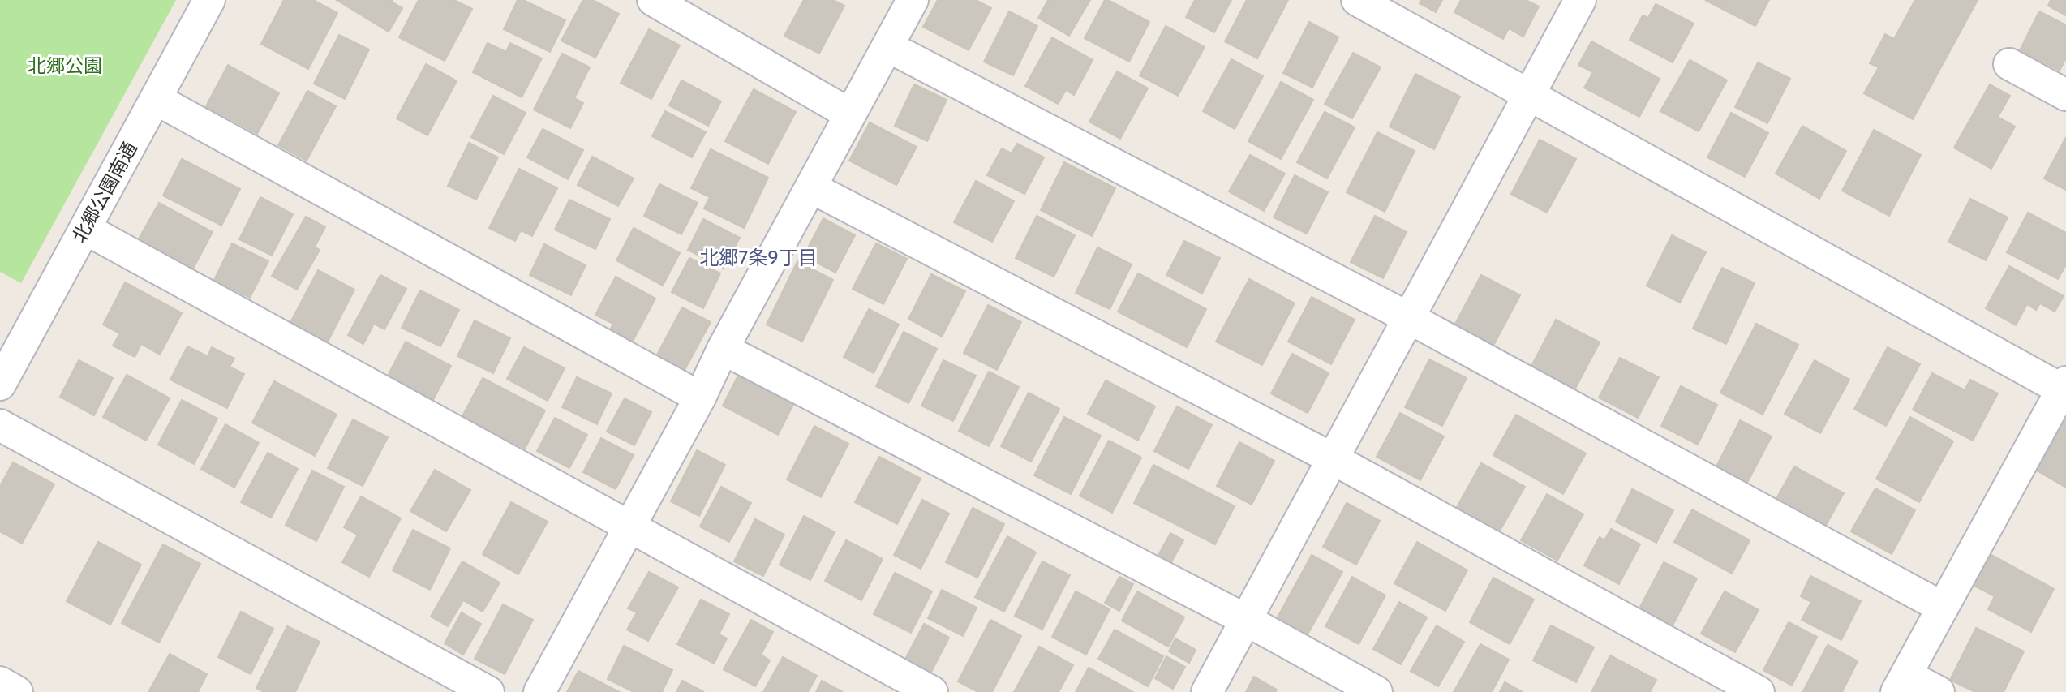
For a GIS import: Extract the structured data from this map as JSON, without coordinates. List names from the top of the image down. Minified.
{"streets":{"street":["北郷公園南通"]},"districts":["北郷7条9丁目"],"parks":["北郷公園"]}
